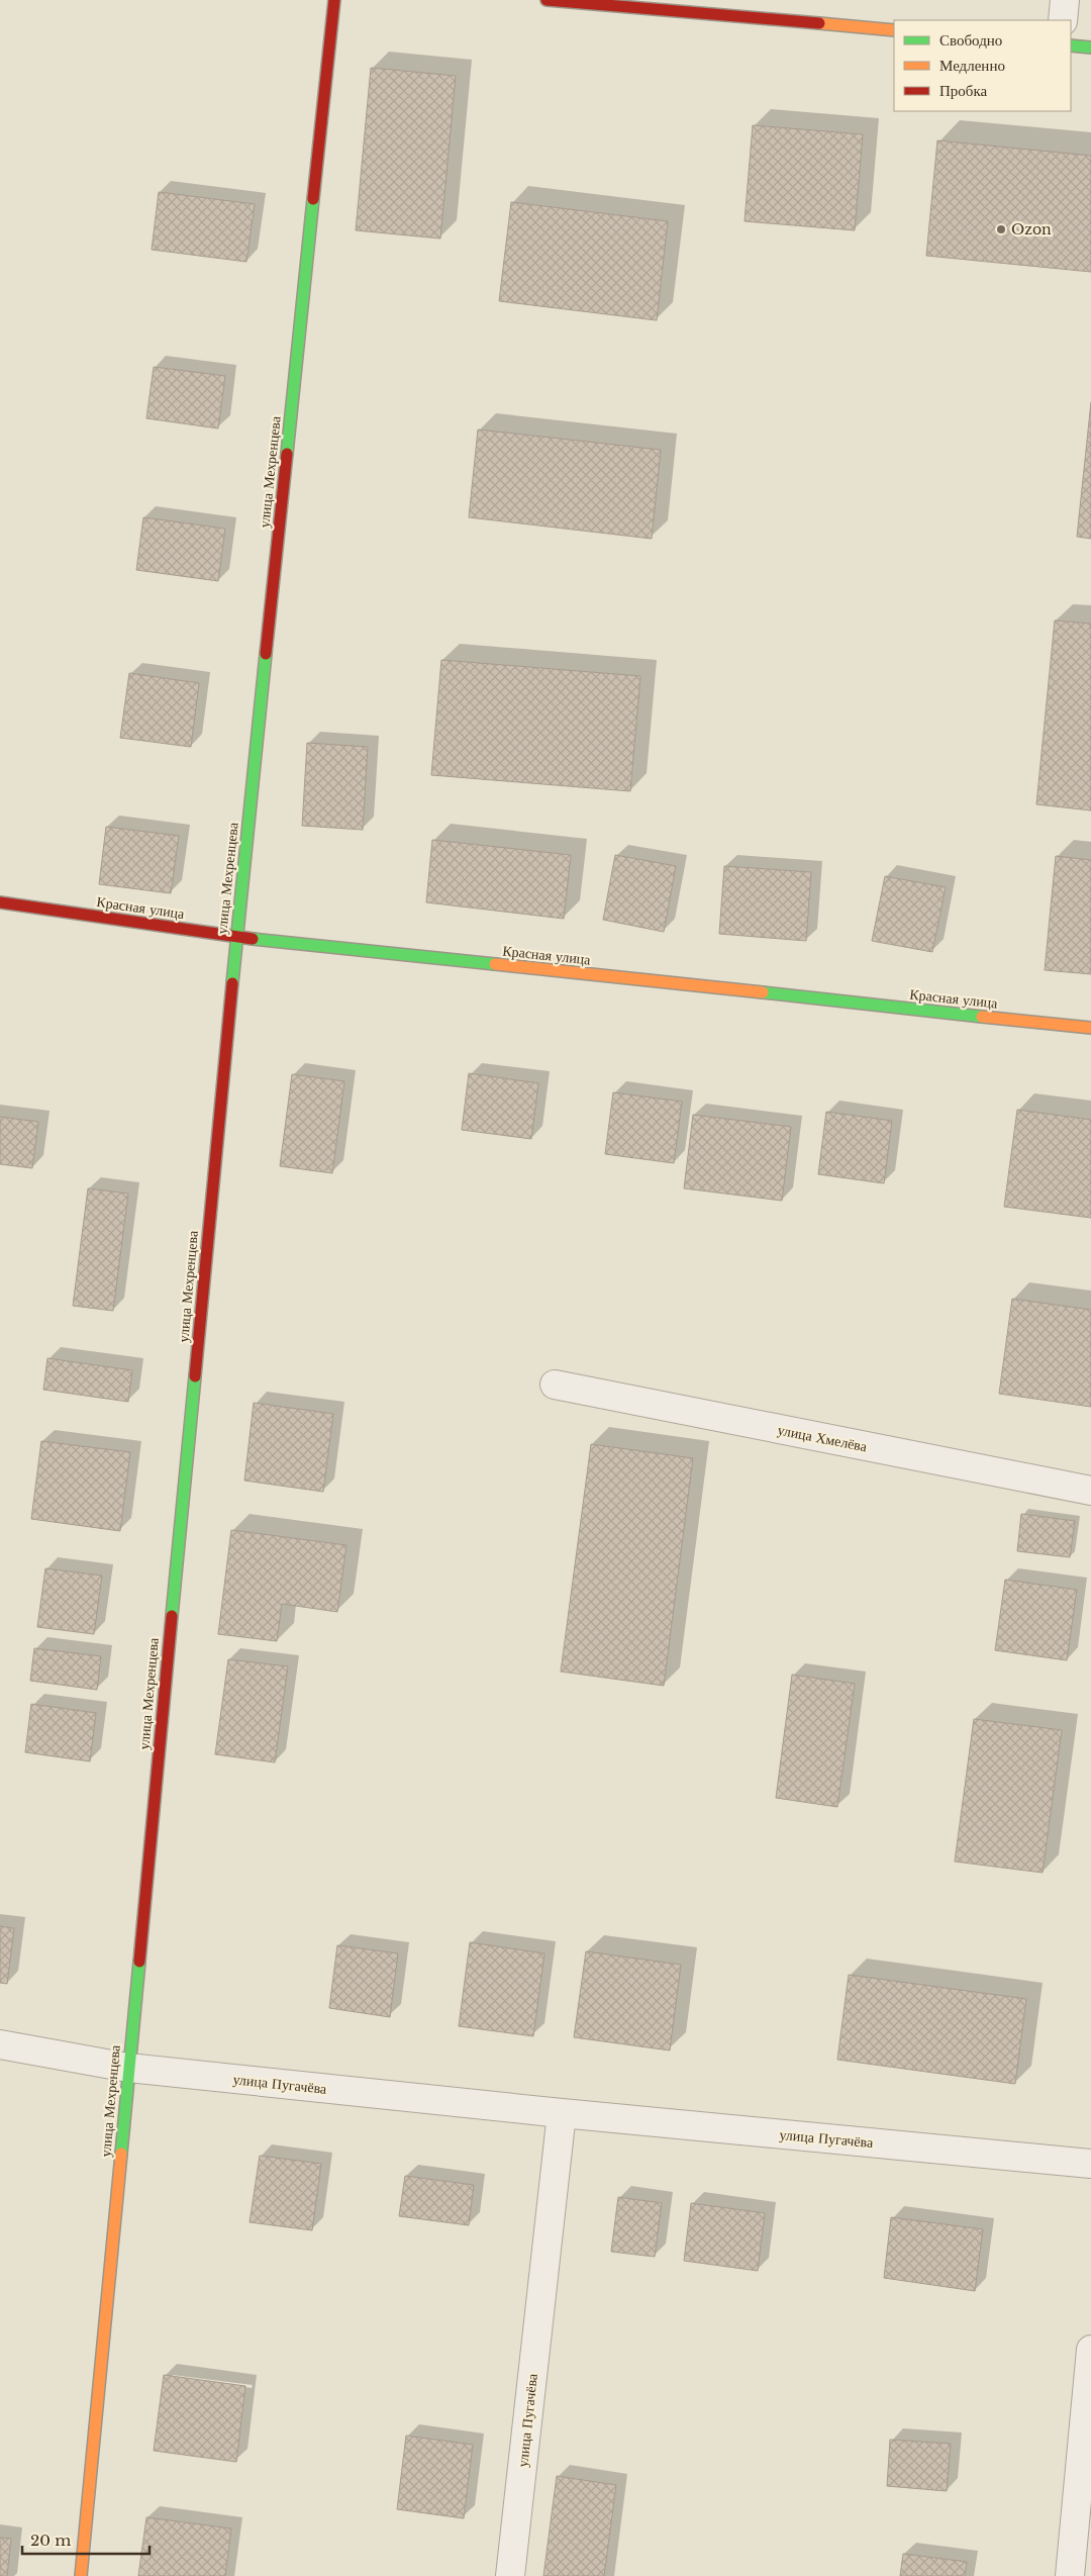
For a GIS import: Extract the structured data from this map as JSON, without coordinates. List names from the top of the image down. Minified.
{"streets":{"street":["улица Мехренцева","Красная улица","улица Хмелёва","улица Пугачёва"]},"crossings":[["улица Мехренцева","Красная улица"],["улица Мехренцева","улица Пугачёва"]],"places":["Ozon"],"legend":["Свободно","Медленно","Пробка"],"scale_bar":"20 m"}
